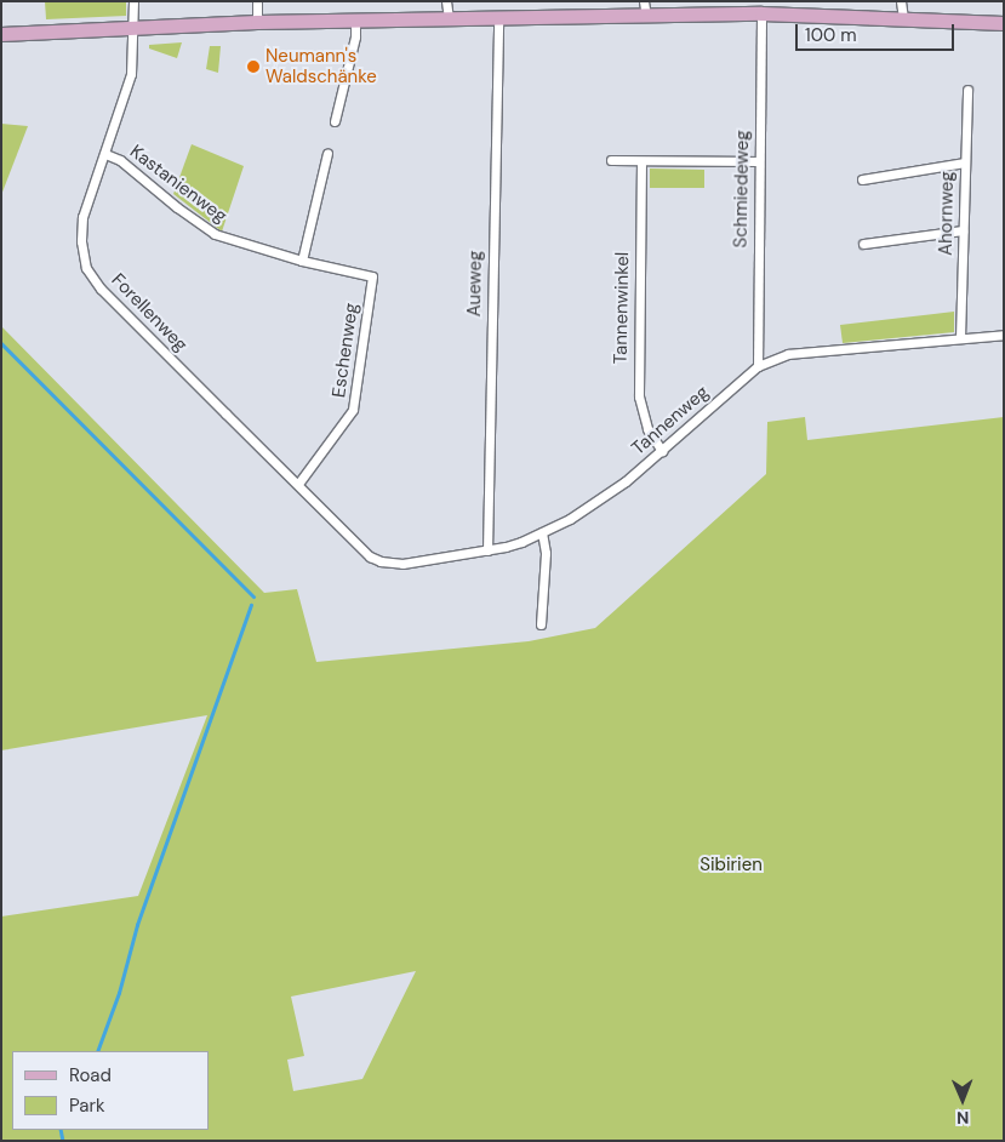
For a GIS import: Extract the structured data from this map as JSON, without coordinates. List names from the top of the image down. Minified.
{"streets":{"street":["Kastanienweg","Schmiedeweg","Ahornweg","Aueweg","Tannenwinkel","Forellenweg","Eschenweg","Tannenweg"]},"crossings":[["Kastanienweg","Forellenweg"],["Kastanienweg","Eschenweg"],["Schmiedeweg","Tannenweg"],["Ahornweg","Tannenweg"],["Aueweg","Tannenweg"],["Tannenwinkel","Tannenweg"],["Forellenweg","Eschenweg"],["Forellenweg","Tannenweg"]],"parks":["Sibirien"],"places":["Neumann's Waldschänke"],"legend":["Road","Park"],"scale_bar":"100 m","north":"bottom"}
